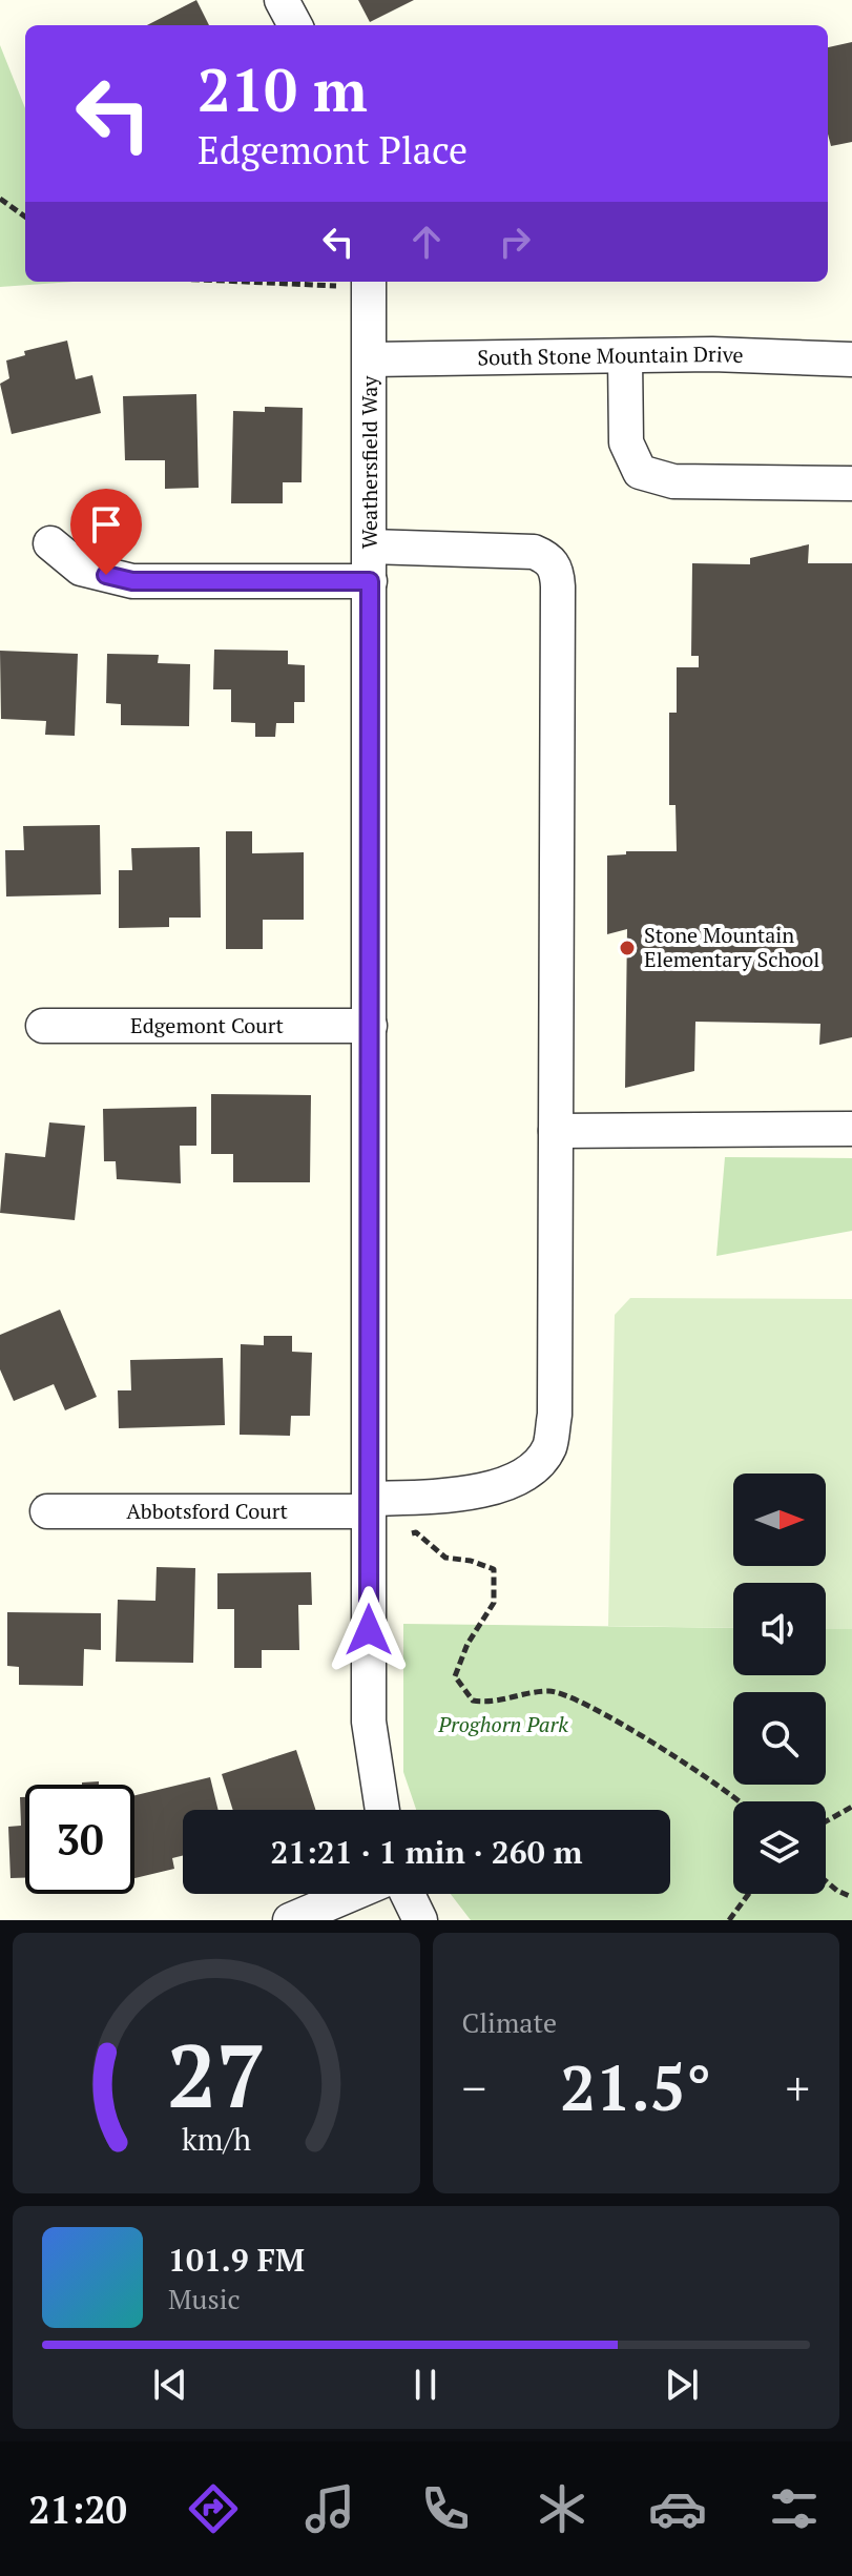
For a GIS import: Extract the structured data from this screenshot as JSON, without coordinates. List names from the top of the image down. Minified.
{"streets":{"street":["South Stone Mountain Drive","Weathersfield Way","Edgemont Court","Abbotsford Court"]},"crossings":[["South Stone Mountain Drive","Weathersfield Way"],["Weathersfield Way","Edgemont Court"],["Weathersfield Way","Abbotsford Court"]],"parks":["Proghorn Park"],"places":["Stone Mountain Elementary School"],"north":"right","page":{"turn":["210 m","Edgemont Place"],"limit":"30","trip":"21:21 · 1 min · 260 m","tile":"Climate","heat":["−","21.5°","+"],"song":["101.9 FM","Music"],"tabs":"21:20","gauge":["27","km/h"]}}
